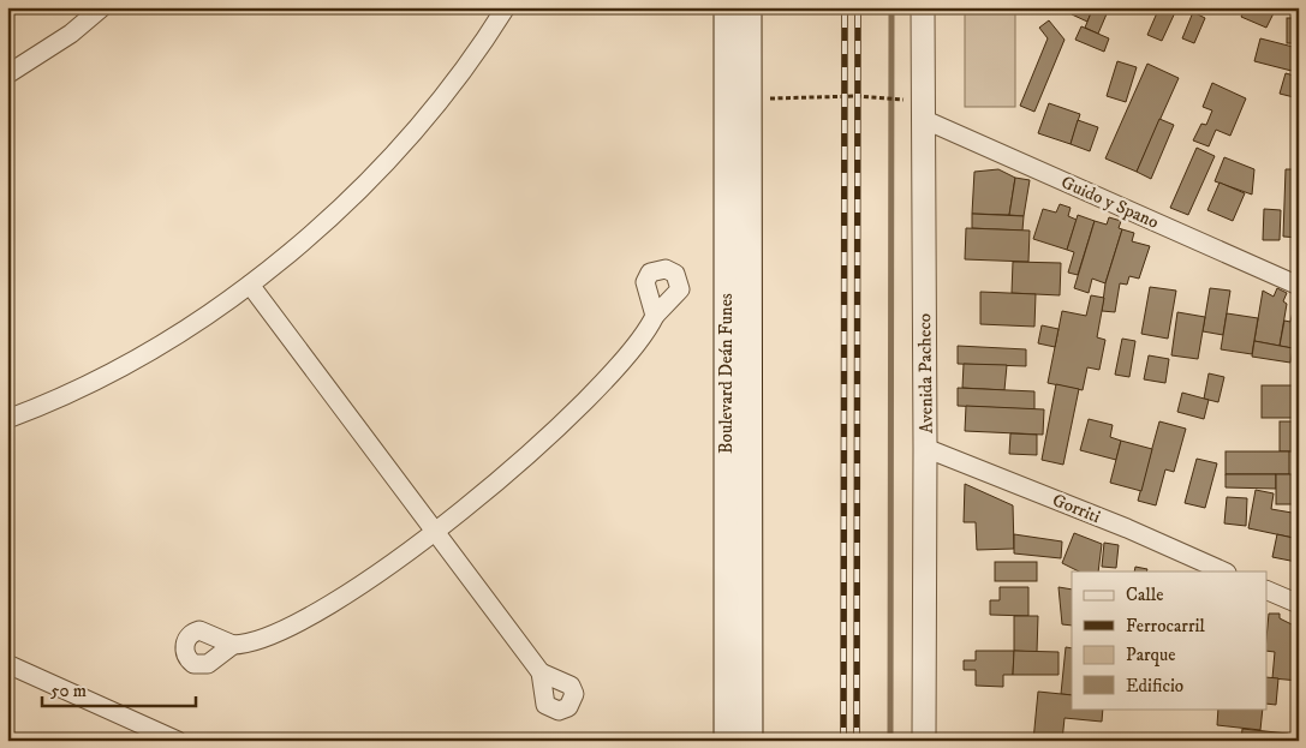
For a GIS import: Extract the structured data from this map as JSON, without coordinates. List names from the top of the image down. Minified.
{"streets":{"main road":["Boulevard Deán Funes"],"street":["Guido y Spano","Avenida Pacheco","Gorriti"]},"crossings":[["Guido y Spano","Avenida Pacheco"],["Avenida Pacheco","Gorriti"]],"legend":["Calle","Ferrocarril","Parque","Edificio"],"scale_bar":"50 m"}
